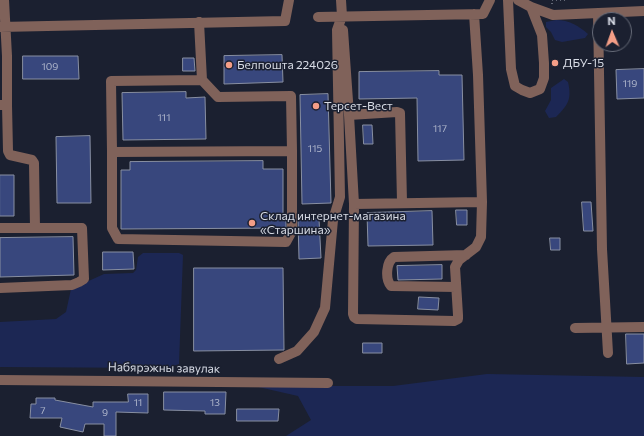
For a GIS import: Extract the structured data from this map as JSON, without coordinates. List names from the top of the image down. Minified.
{"streets":{"street":["Набярэжны завулак"]},"places":["ДБУ-15","Белпошта 224026","Терсет-Вест","Склад интернет-магазина «Старшина»"],"house_numbers":["109","119","111","117","115","11","13","7","9"],"north":"top"}
